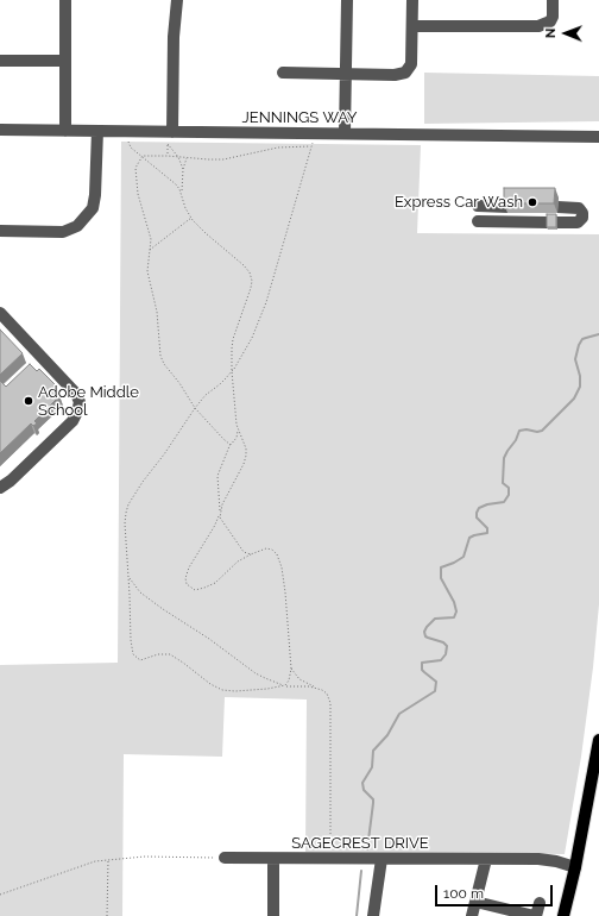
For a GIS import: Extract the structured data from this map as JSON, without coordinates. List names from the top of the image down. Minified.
{"streets":{"street":["JENNINGS WAY","SAGECREST DRIVE"]},"places":["Express Car Wash","Adobe Middle School"],"scale_bar":"100 m","north":"left"}
